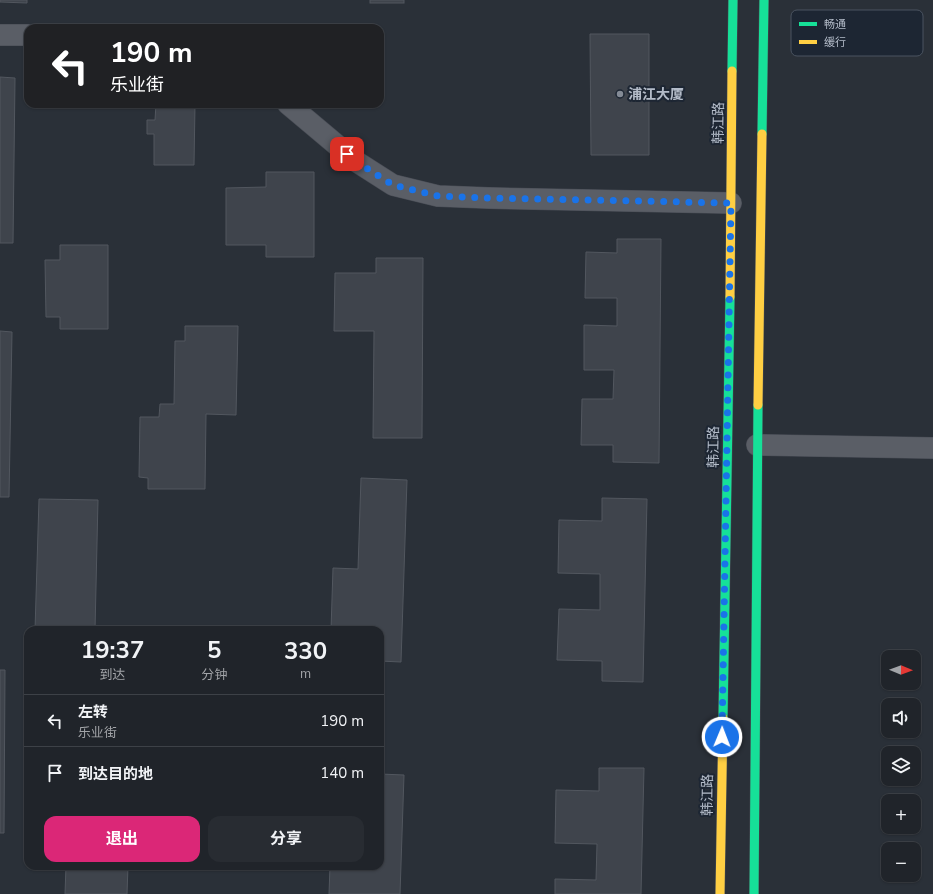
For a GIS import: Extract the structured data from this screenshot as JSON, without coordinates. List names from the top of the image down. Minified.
{"streets":{"street":["韩江路"]},"places":["浦江大厦"],"legend":["畅通","缓行"],"north":"right","page":{"turn":["190 m","乐业街"],"eta":["19:37","到达","5","分钟","330","m"],"map_buttons":["+","−"],"list":[{"name":"左转","note":"乐业街","value":"190 m"},{"name":"到达目的地","value":"140 m"}],"buttons":["退出","分享"]}}
